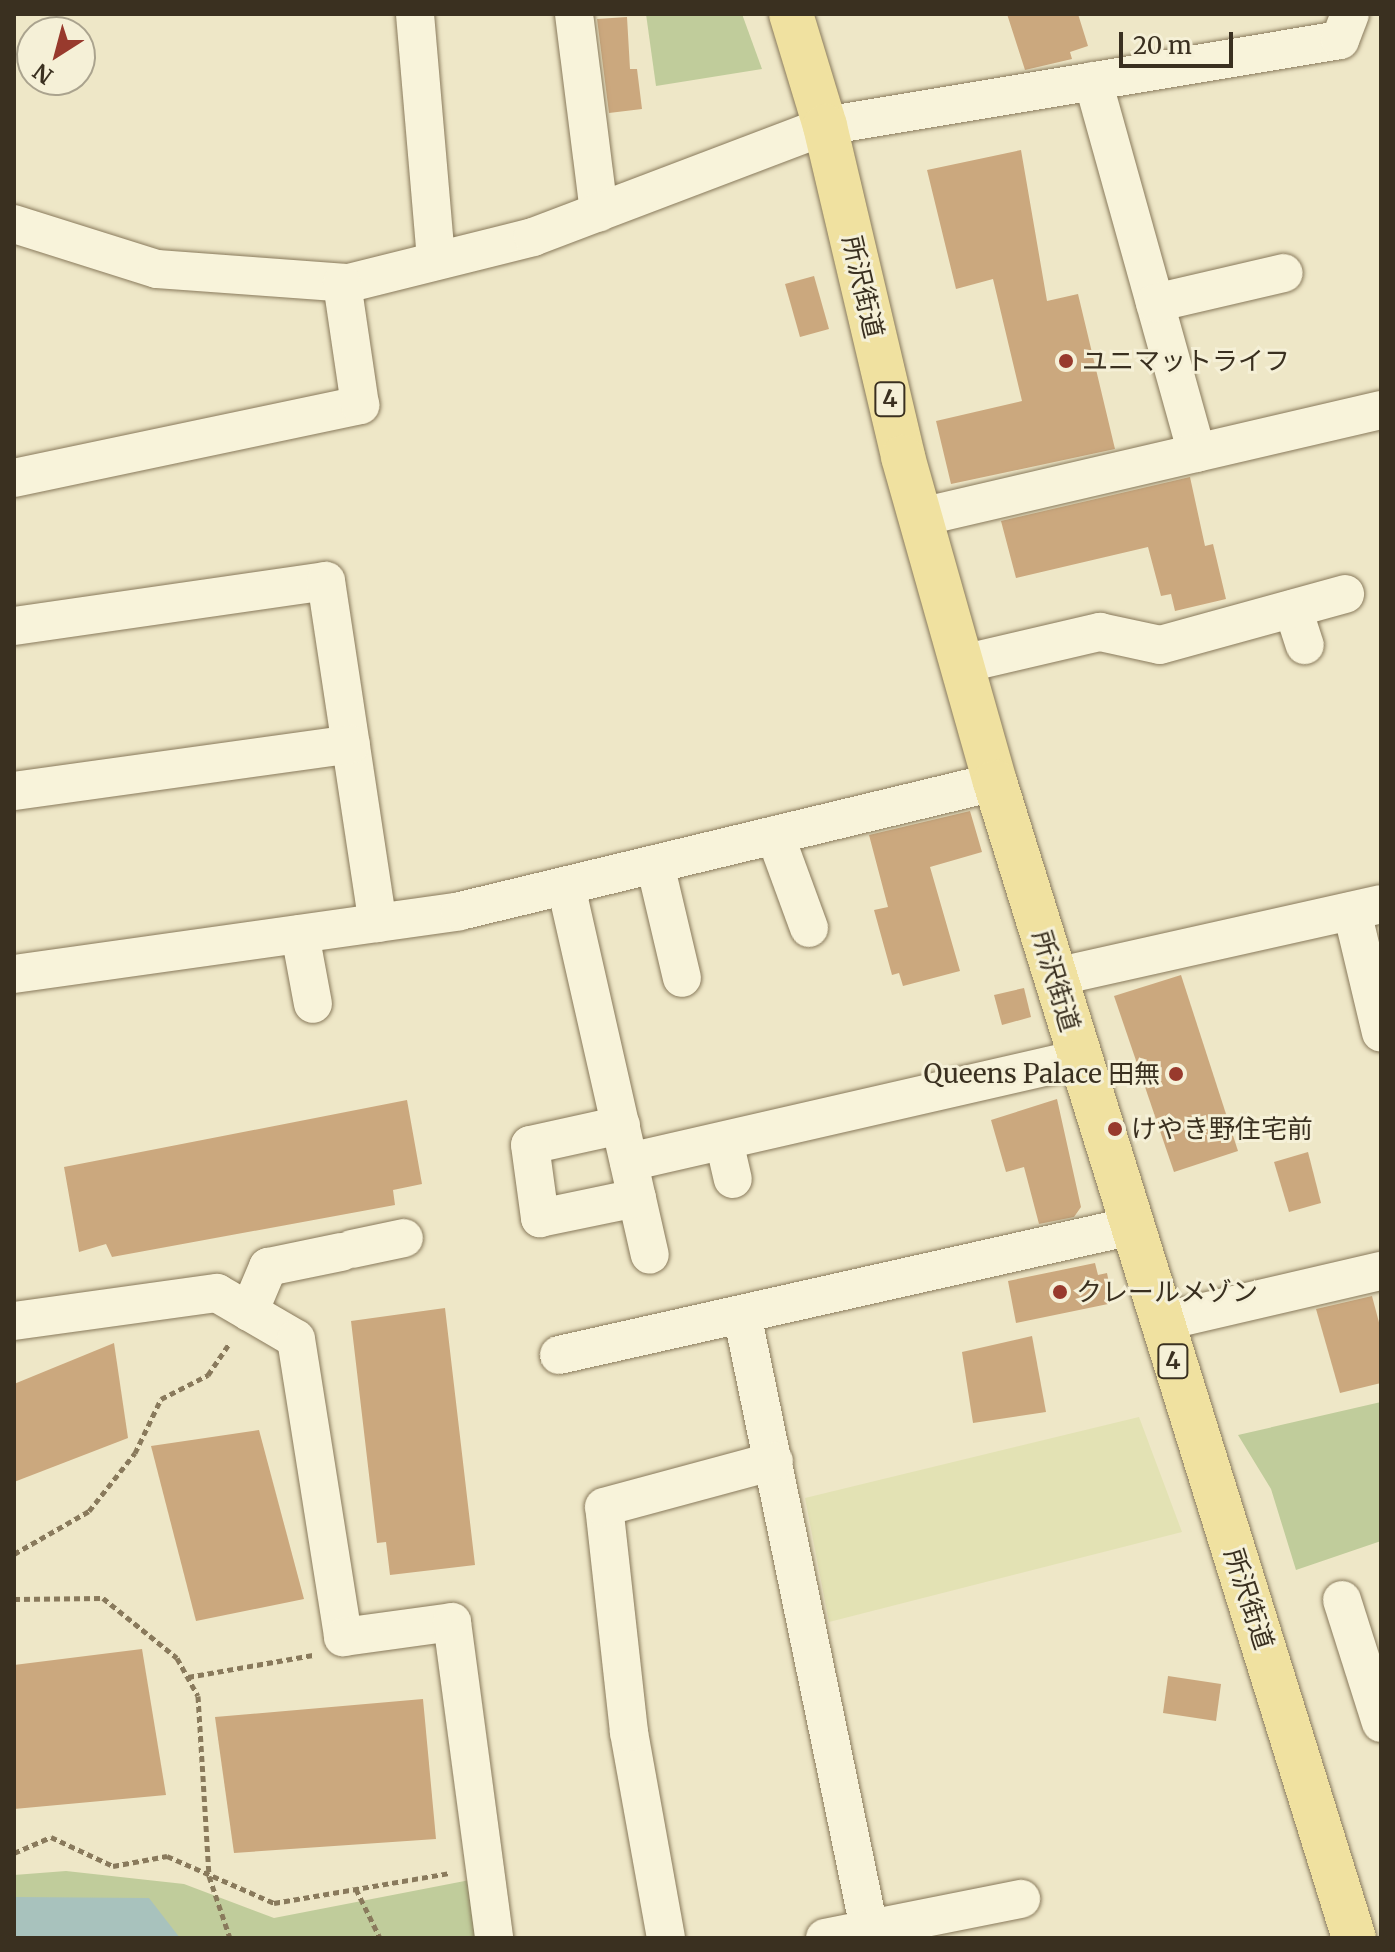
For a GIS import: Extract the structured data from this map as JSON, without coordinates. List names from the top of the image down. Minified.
{"streets":{"main road":["所沢街道","4"]},"places":["ユニマットライフ","Queens Palace 田無","けやき野住宅前","クレールメゾン"],"scale_bar":"20 m","north":"bottom left"}
